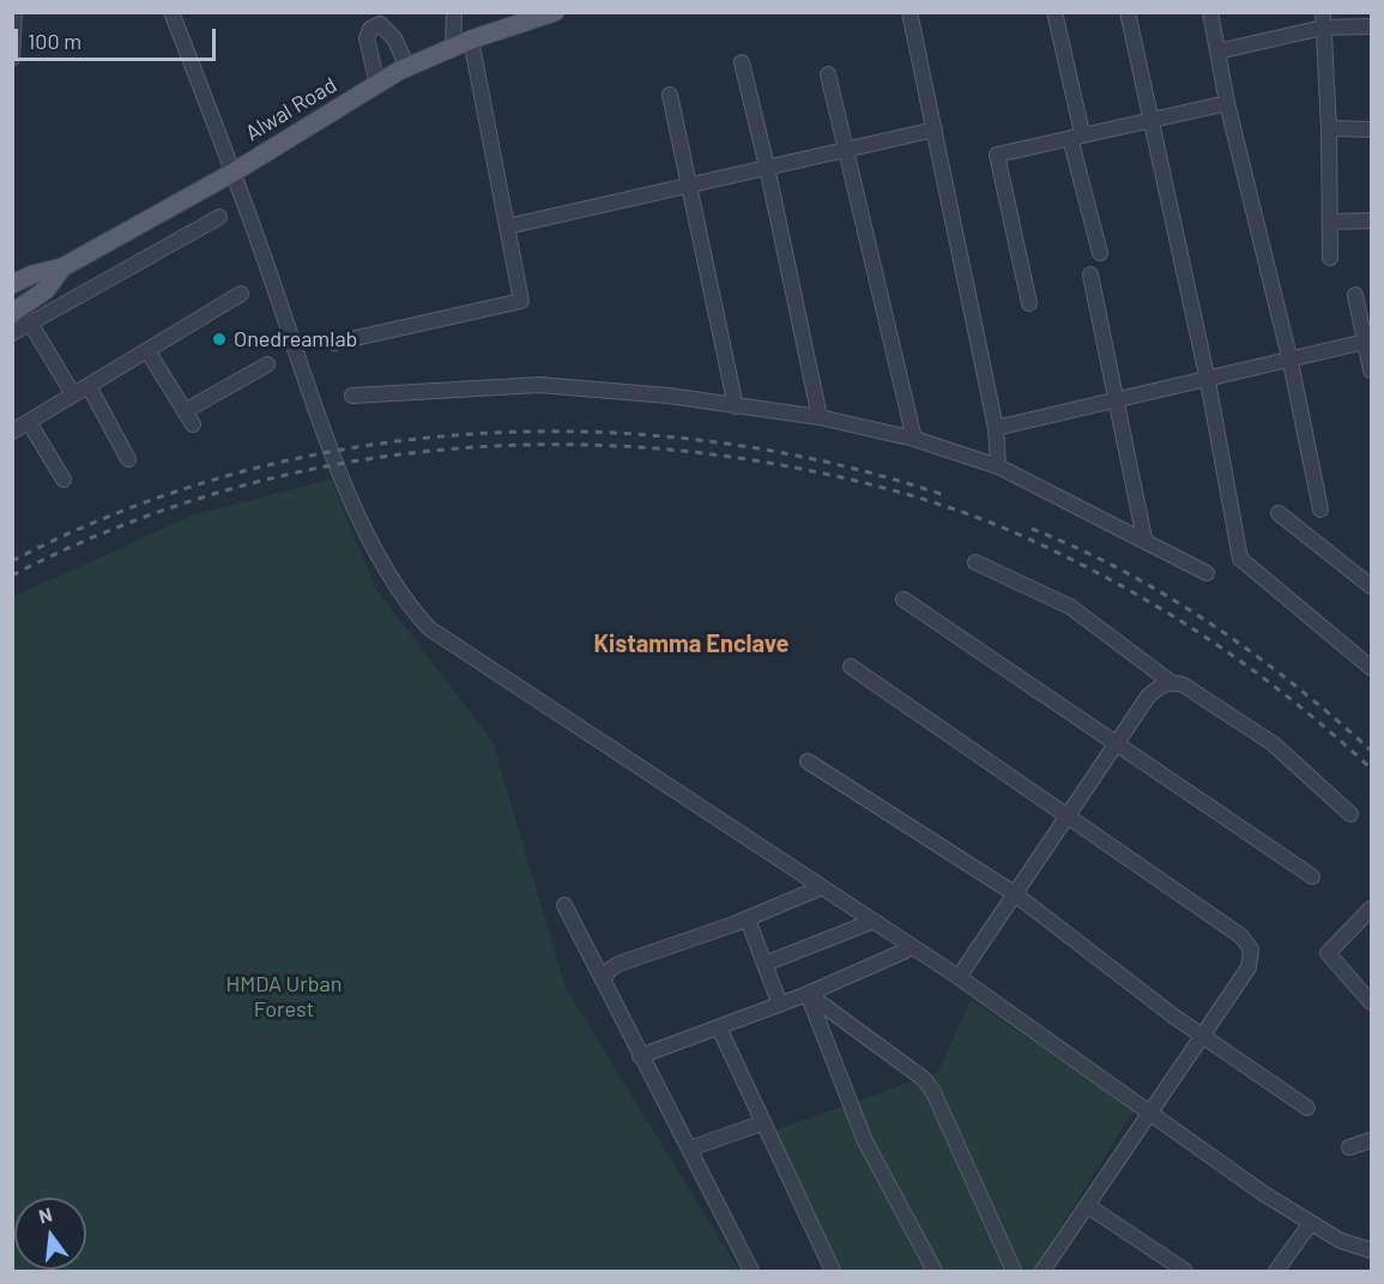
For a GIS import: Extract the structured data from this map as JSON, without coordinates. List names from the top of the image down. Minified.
{"streets":{"main road":["Alwal Road"]},"districts":["Kistamma Enclave"],"parks":["HMDA Urban Forest"],"places":["Onedreamlab"],"scale_bar":"100 m","north":"top"}
